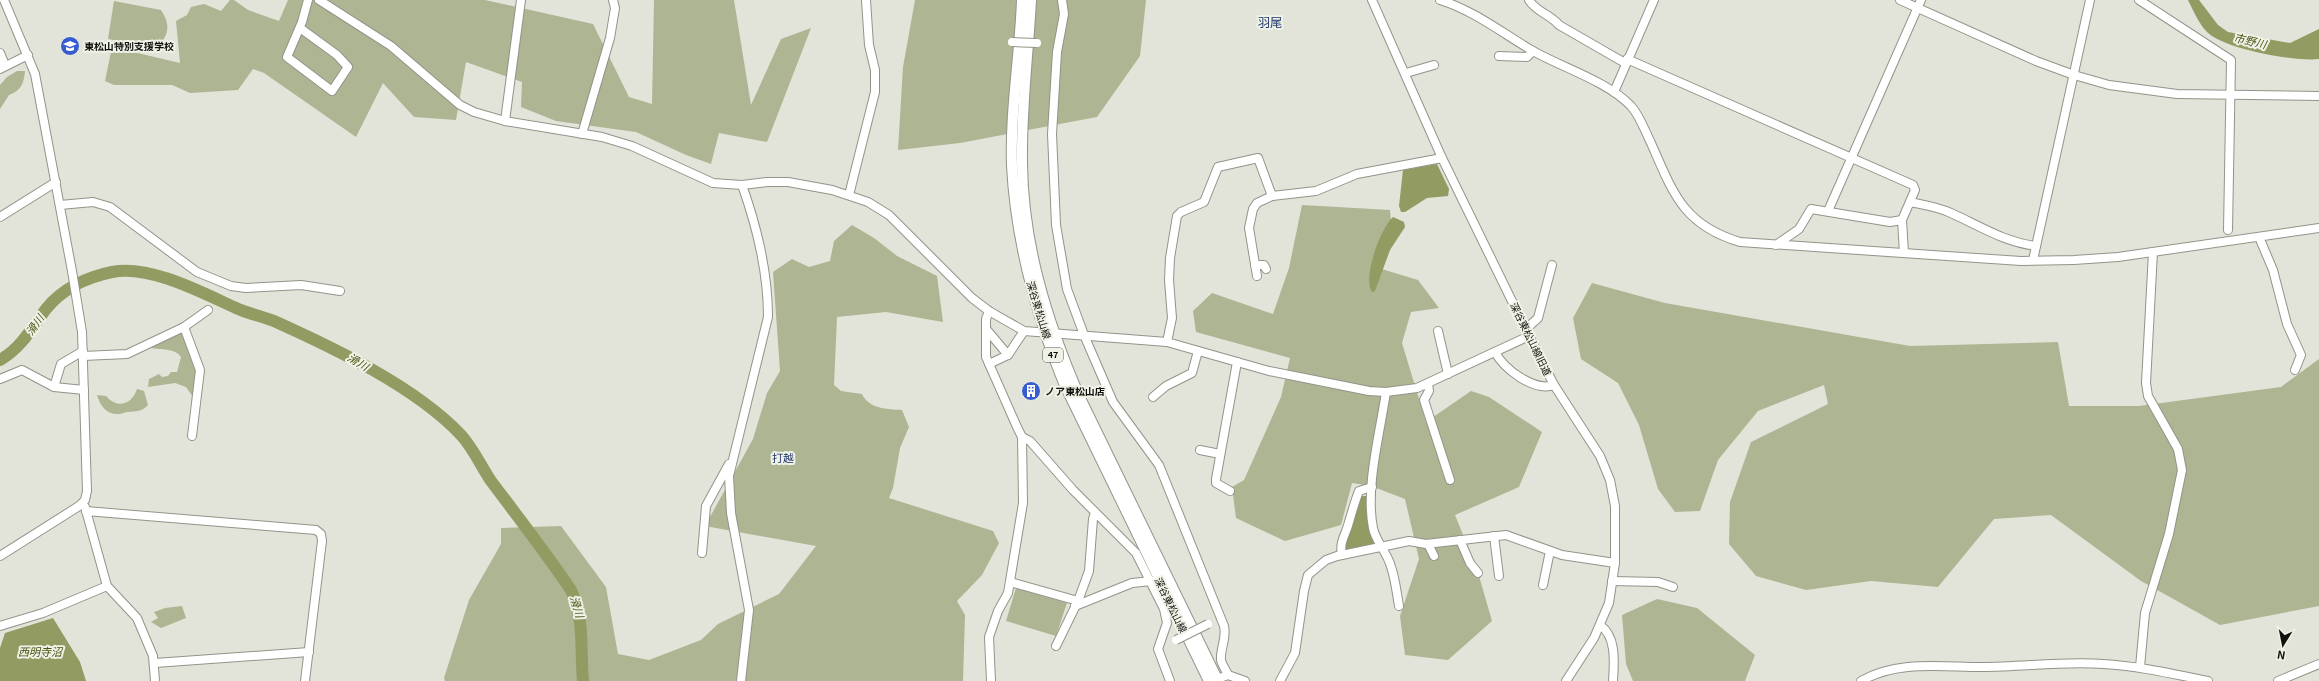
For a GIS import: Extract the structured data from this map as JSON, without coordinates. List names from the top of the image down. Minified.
{"streets":{"main road":["深谷東松山線","47"],"street":["深谷東松山線旧道"]},"districts":["羽尾","打越"],"water":["市野川","滑川","西明寺沼"],"places":{"school or university":["東松山特別支援学校"],"building":["ノア東松山店"]},"north":"bottom"}
